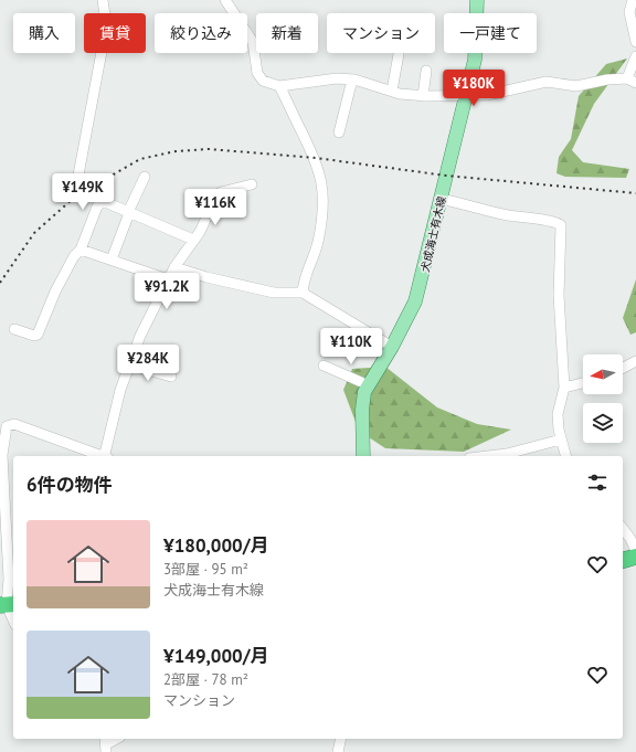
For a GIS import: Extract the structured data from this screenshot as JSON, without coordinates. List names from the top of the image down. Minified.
{"streets":{"main road":["犬成海士有木線"]},"north":"left","page":{"chip":["購入","賃貸","絞り込み","新着","マンション","一戸建て"],"price":["¥180K","¥149K","¥116K","¥91.2K","¥110K","¥284K"],"heading":"6件の物件","list":[{"name":"¥180,000/月","note":"3部屋 · 95 m² · 犬成海士有木線"},{"name":"¥149,000/月","note":"2部屋 · 78 m² · マンション"}]}}
